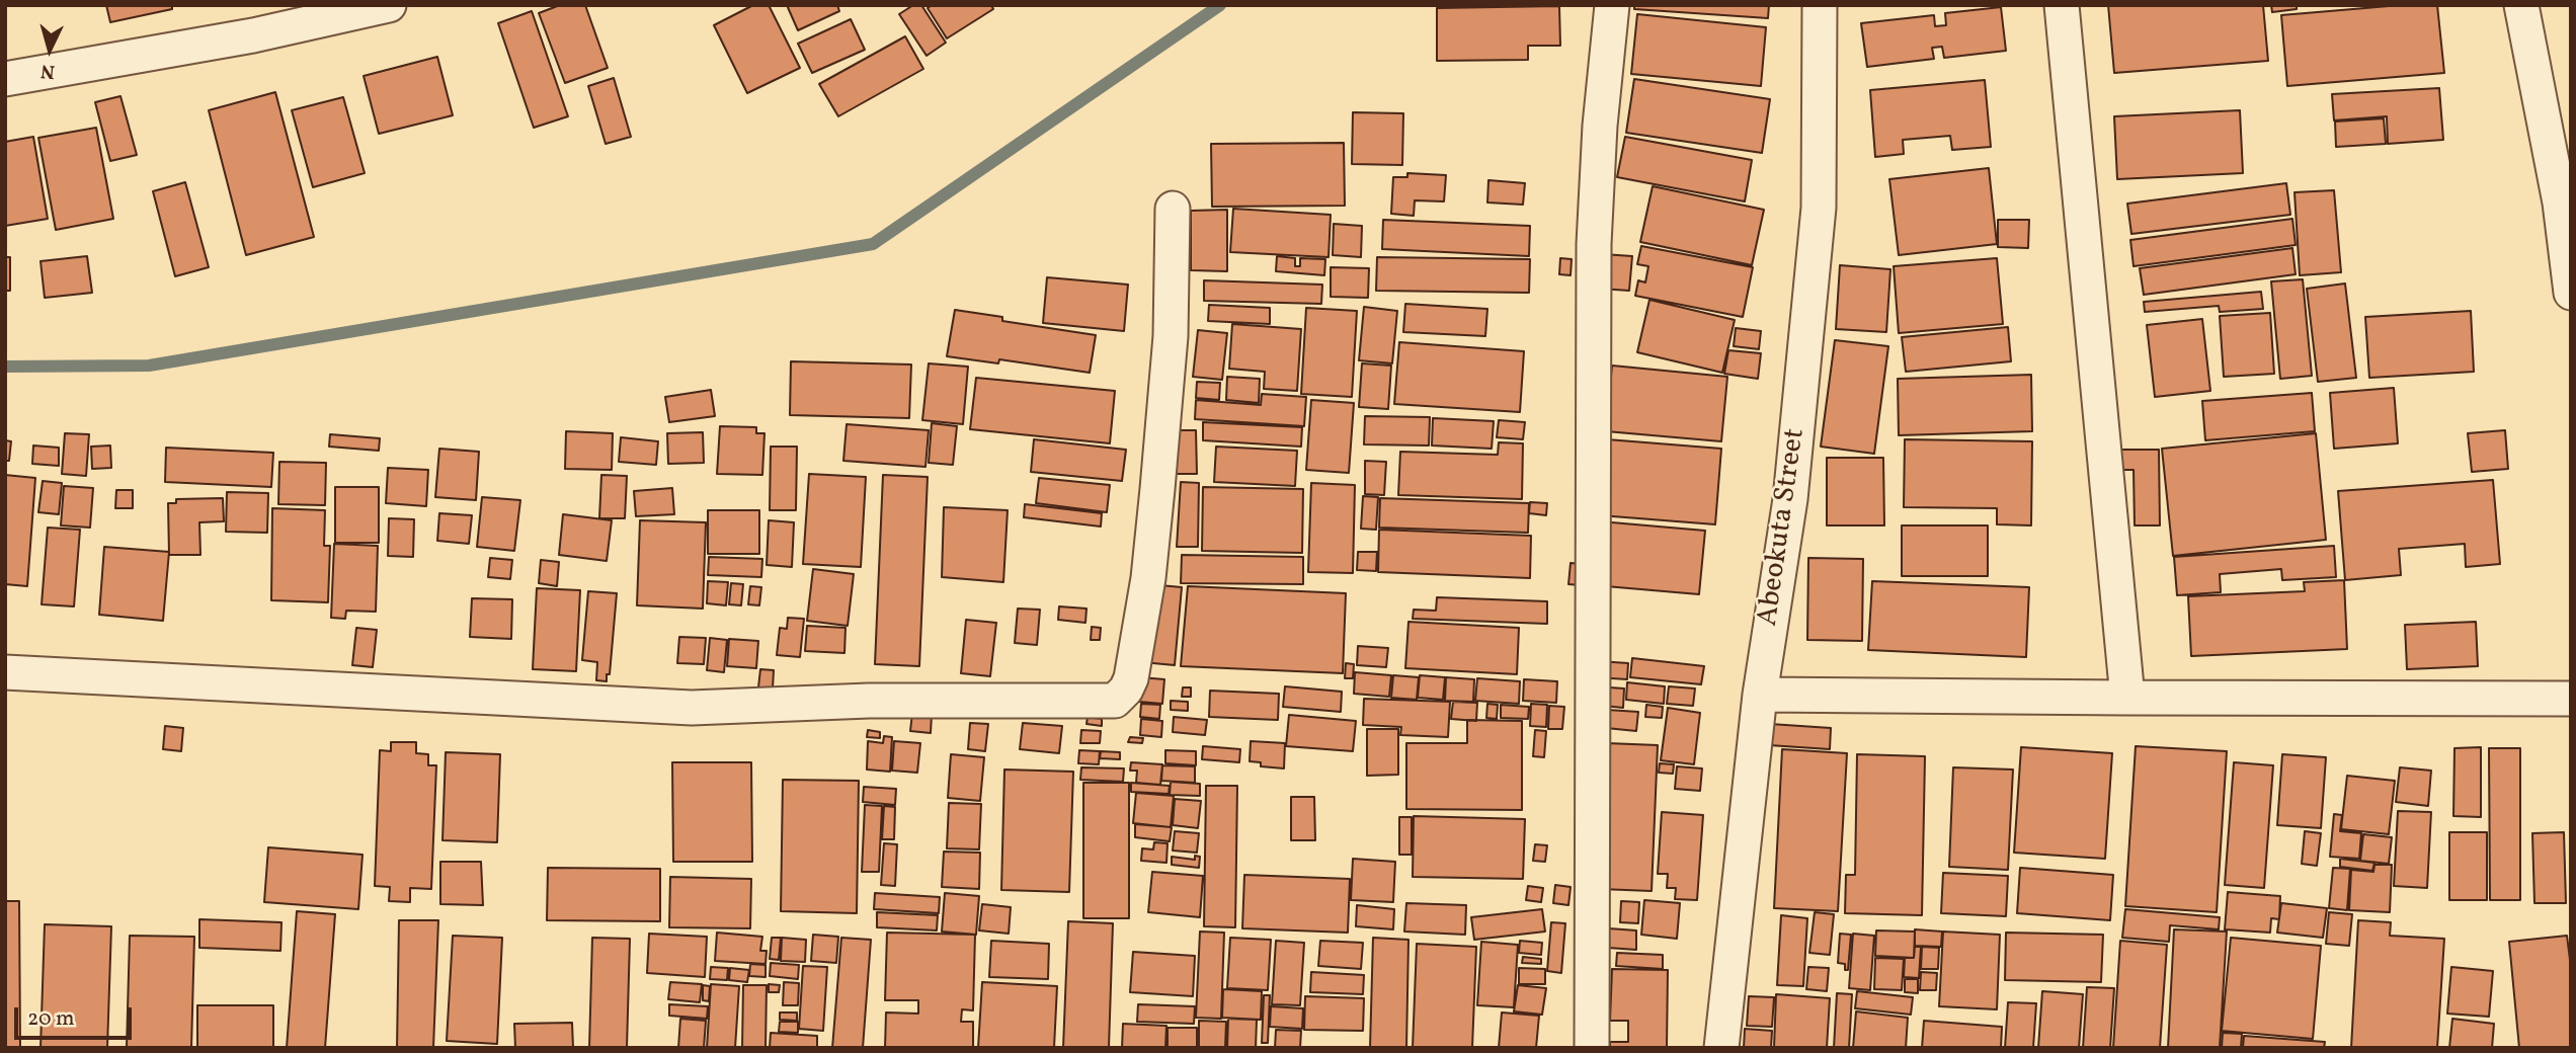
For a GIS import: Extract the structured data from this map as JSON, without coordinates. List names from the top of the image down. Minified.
{"streets":{"street":["Abeokuta Street"]},"scale_bar":"20 m","north":"bottom"}
